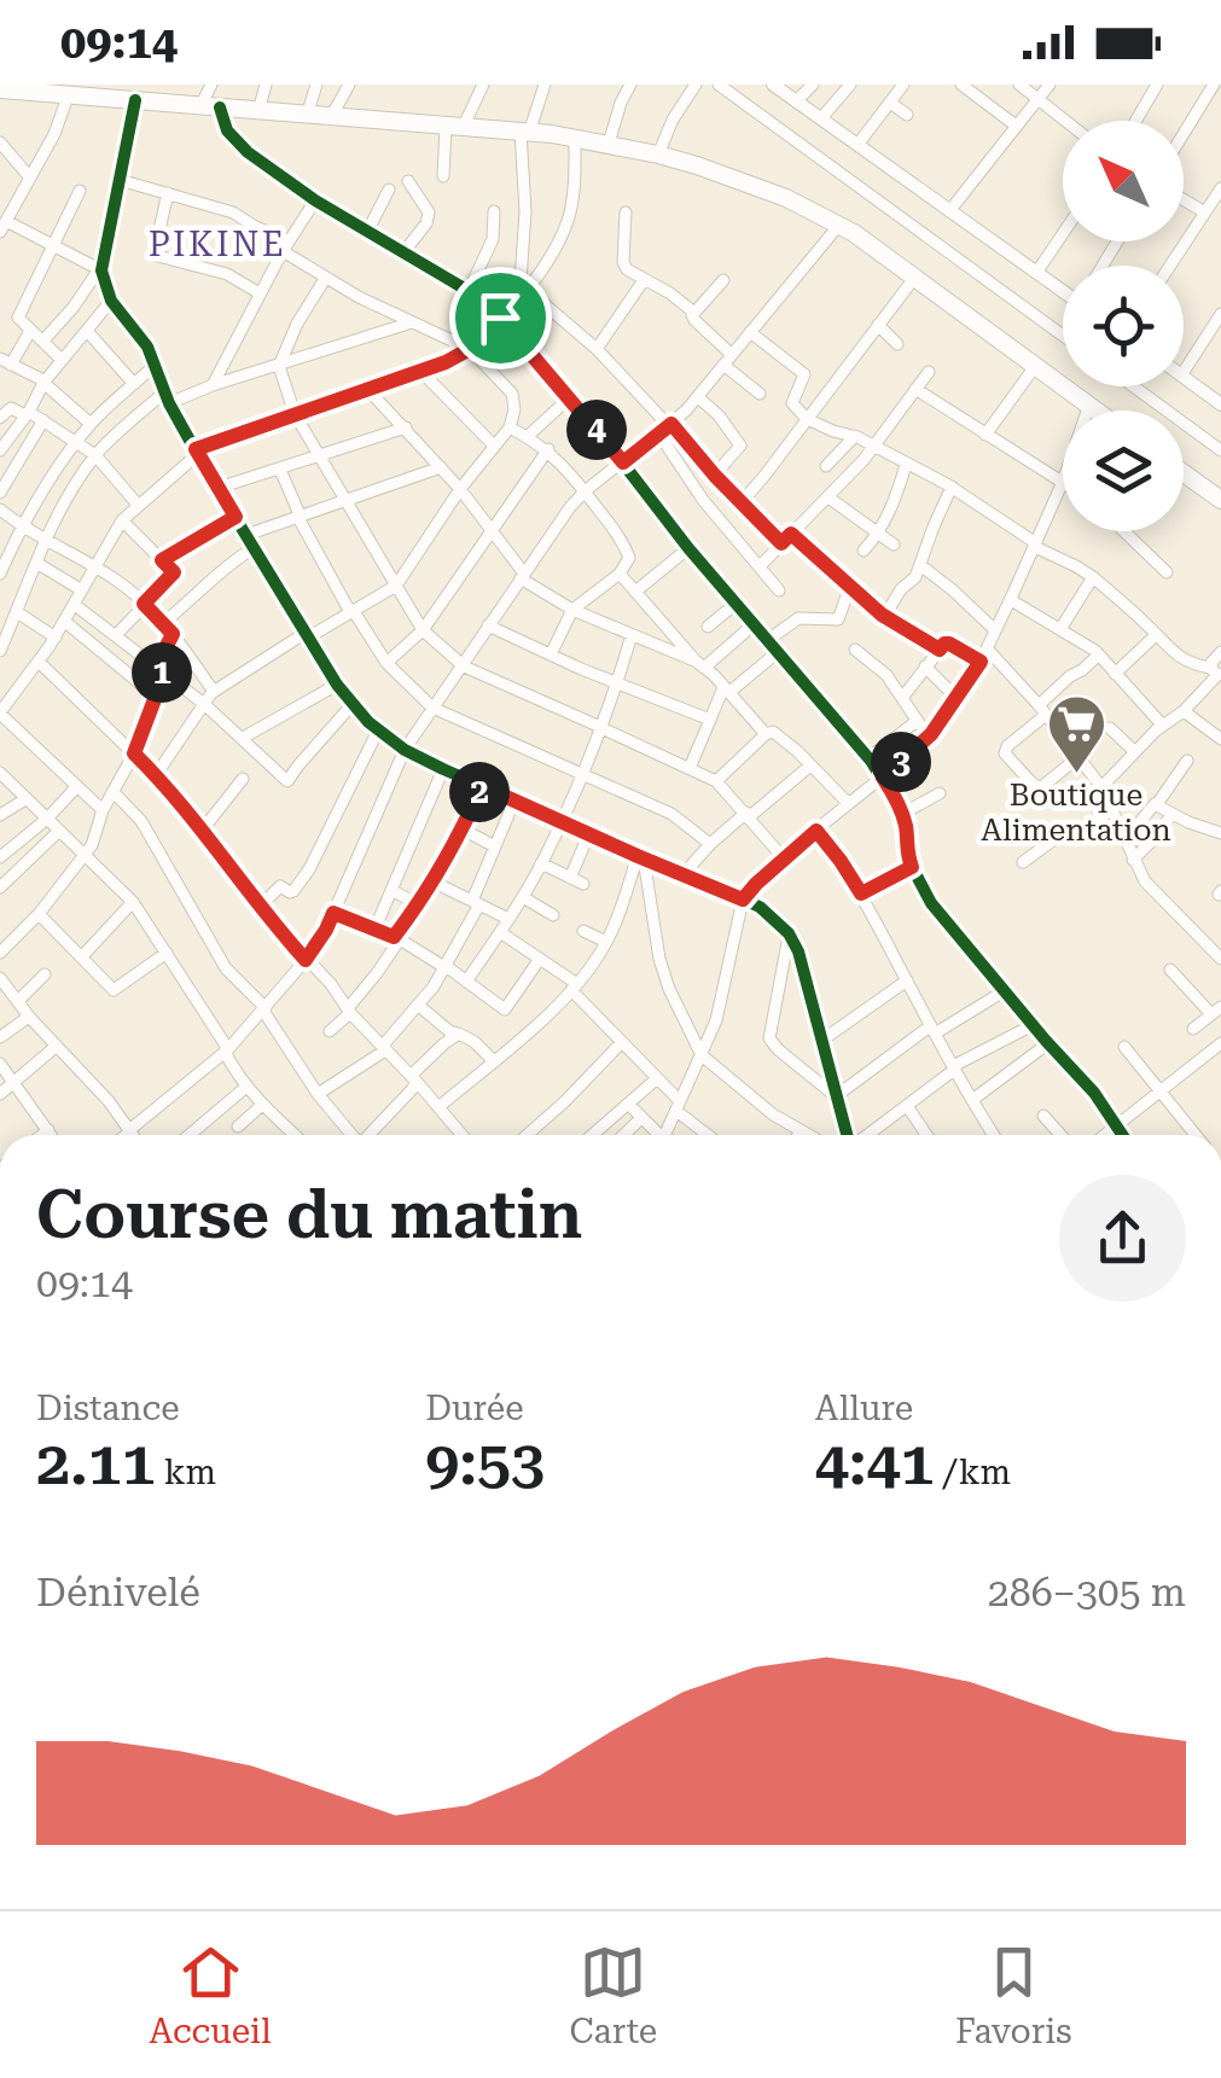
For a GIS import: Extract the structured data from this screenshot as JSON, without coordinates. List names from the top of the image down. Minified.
{"districts":["PIKINE"],"places":{"supermarket":["Boutique Alimentation"]},"north":"top left","page":{"status":"09:14","pins":["4","1","3","2"],"heading":["Course du matin","09:14"],"stats":[["Distance","2.11 km"],["Durée","9:53"],["Allure","4:41 /km"]],"chart":["Dénivelé","286–305 m"],"tabs":["Accueil","Carte","Favoris"]}}
